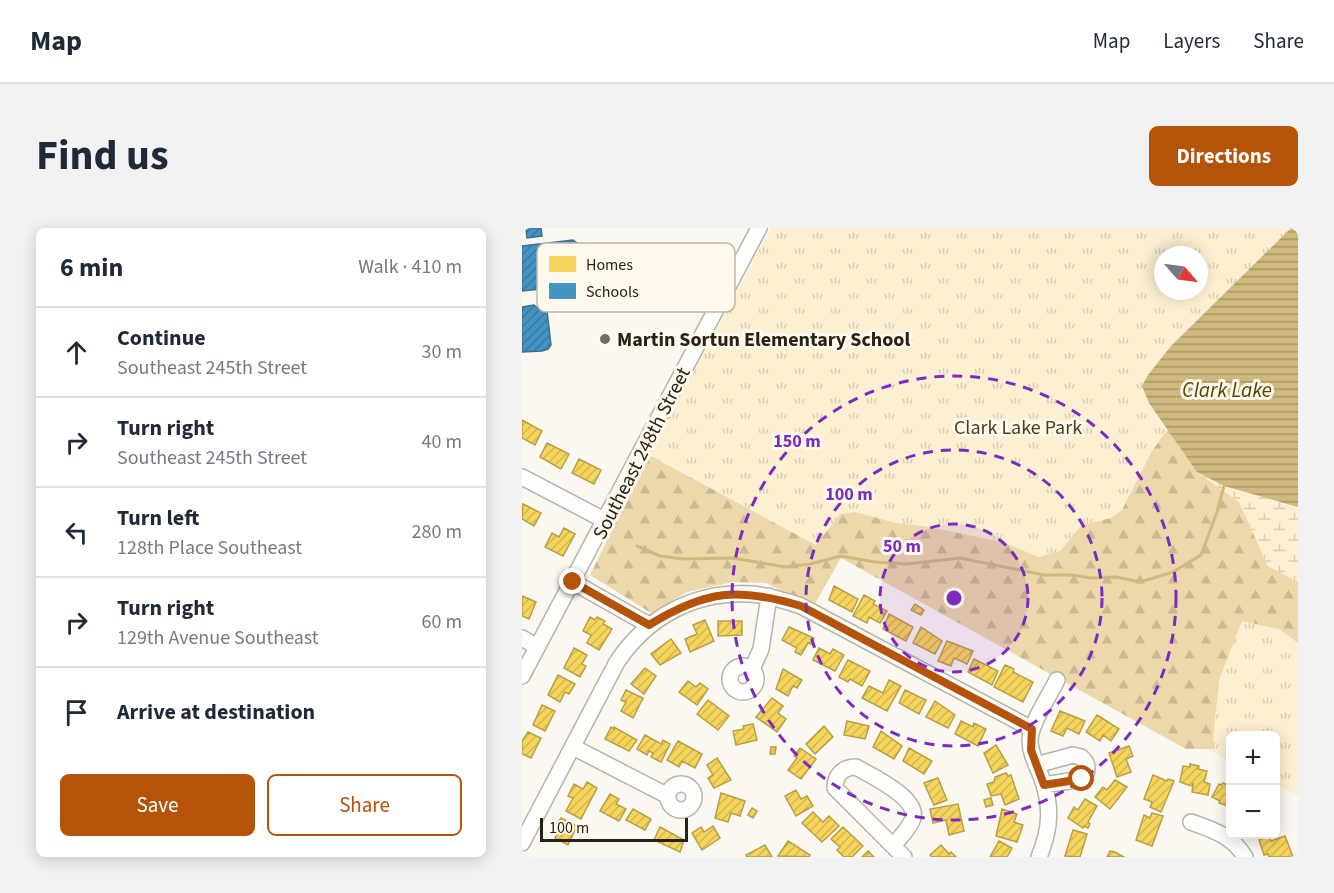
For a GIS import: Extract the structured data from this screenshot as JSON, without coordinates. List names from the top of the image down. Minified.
{"streets":{"street":["Southeast 248th Street"]},"water":["Clark Lake"],"parks":["Clark Lake Park"],"places":["Martin Sortun Elementary School"],"legend":["Homes","Schools"],"scale_bar":"100 m","north":"bottom right","page":{"header":"Map","nav":["Map","Layers","Share"],"title":"Find us","buttons":["Directions",["Save","Share"]],"heading":["6 min","Walk · 410 m"],"list":[["Continue","Southeast 245th Street","30 m"],["Turn right","Southeast 245th Street","40 m"],["Turn left","128th Place Southeast","280 m"],["Turn right","129th Avenue Southeast","60 m"],"Arrive at destination"],"map_buttons":["+","−"],"scale":"100 m"},"rings":["150 m","100 m","50 m"]}
